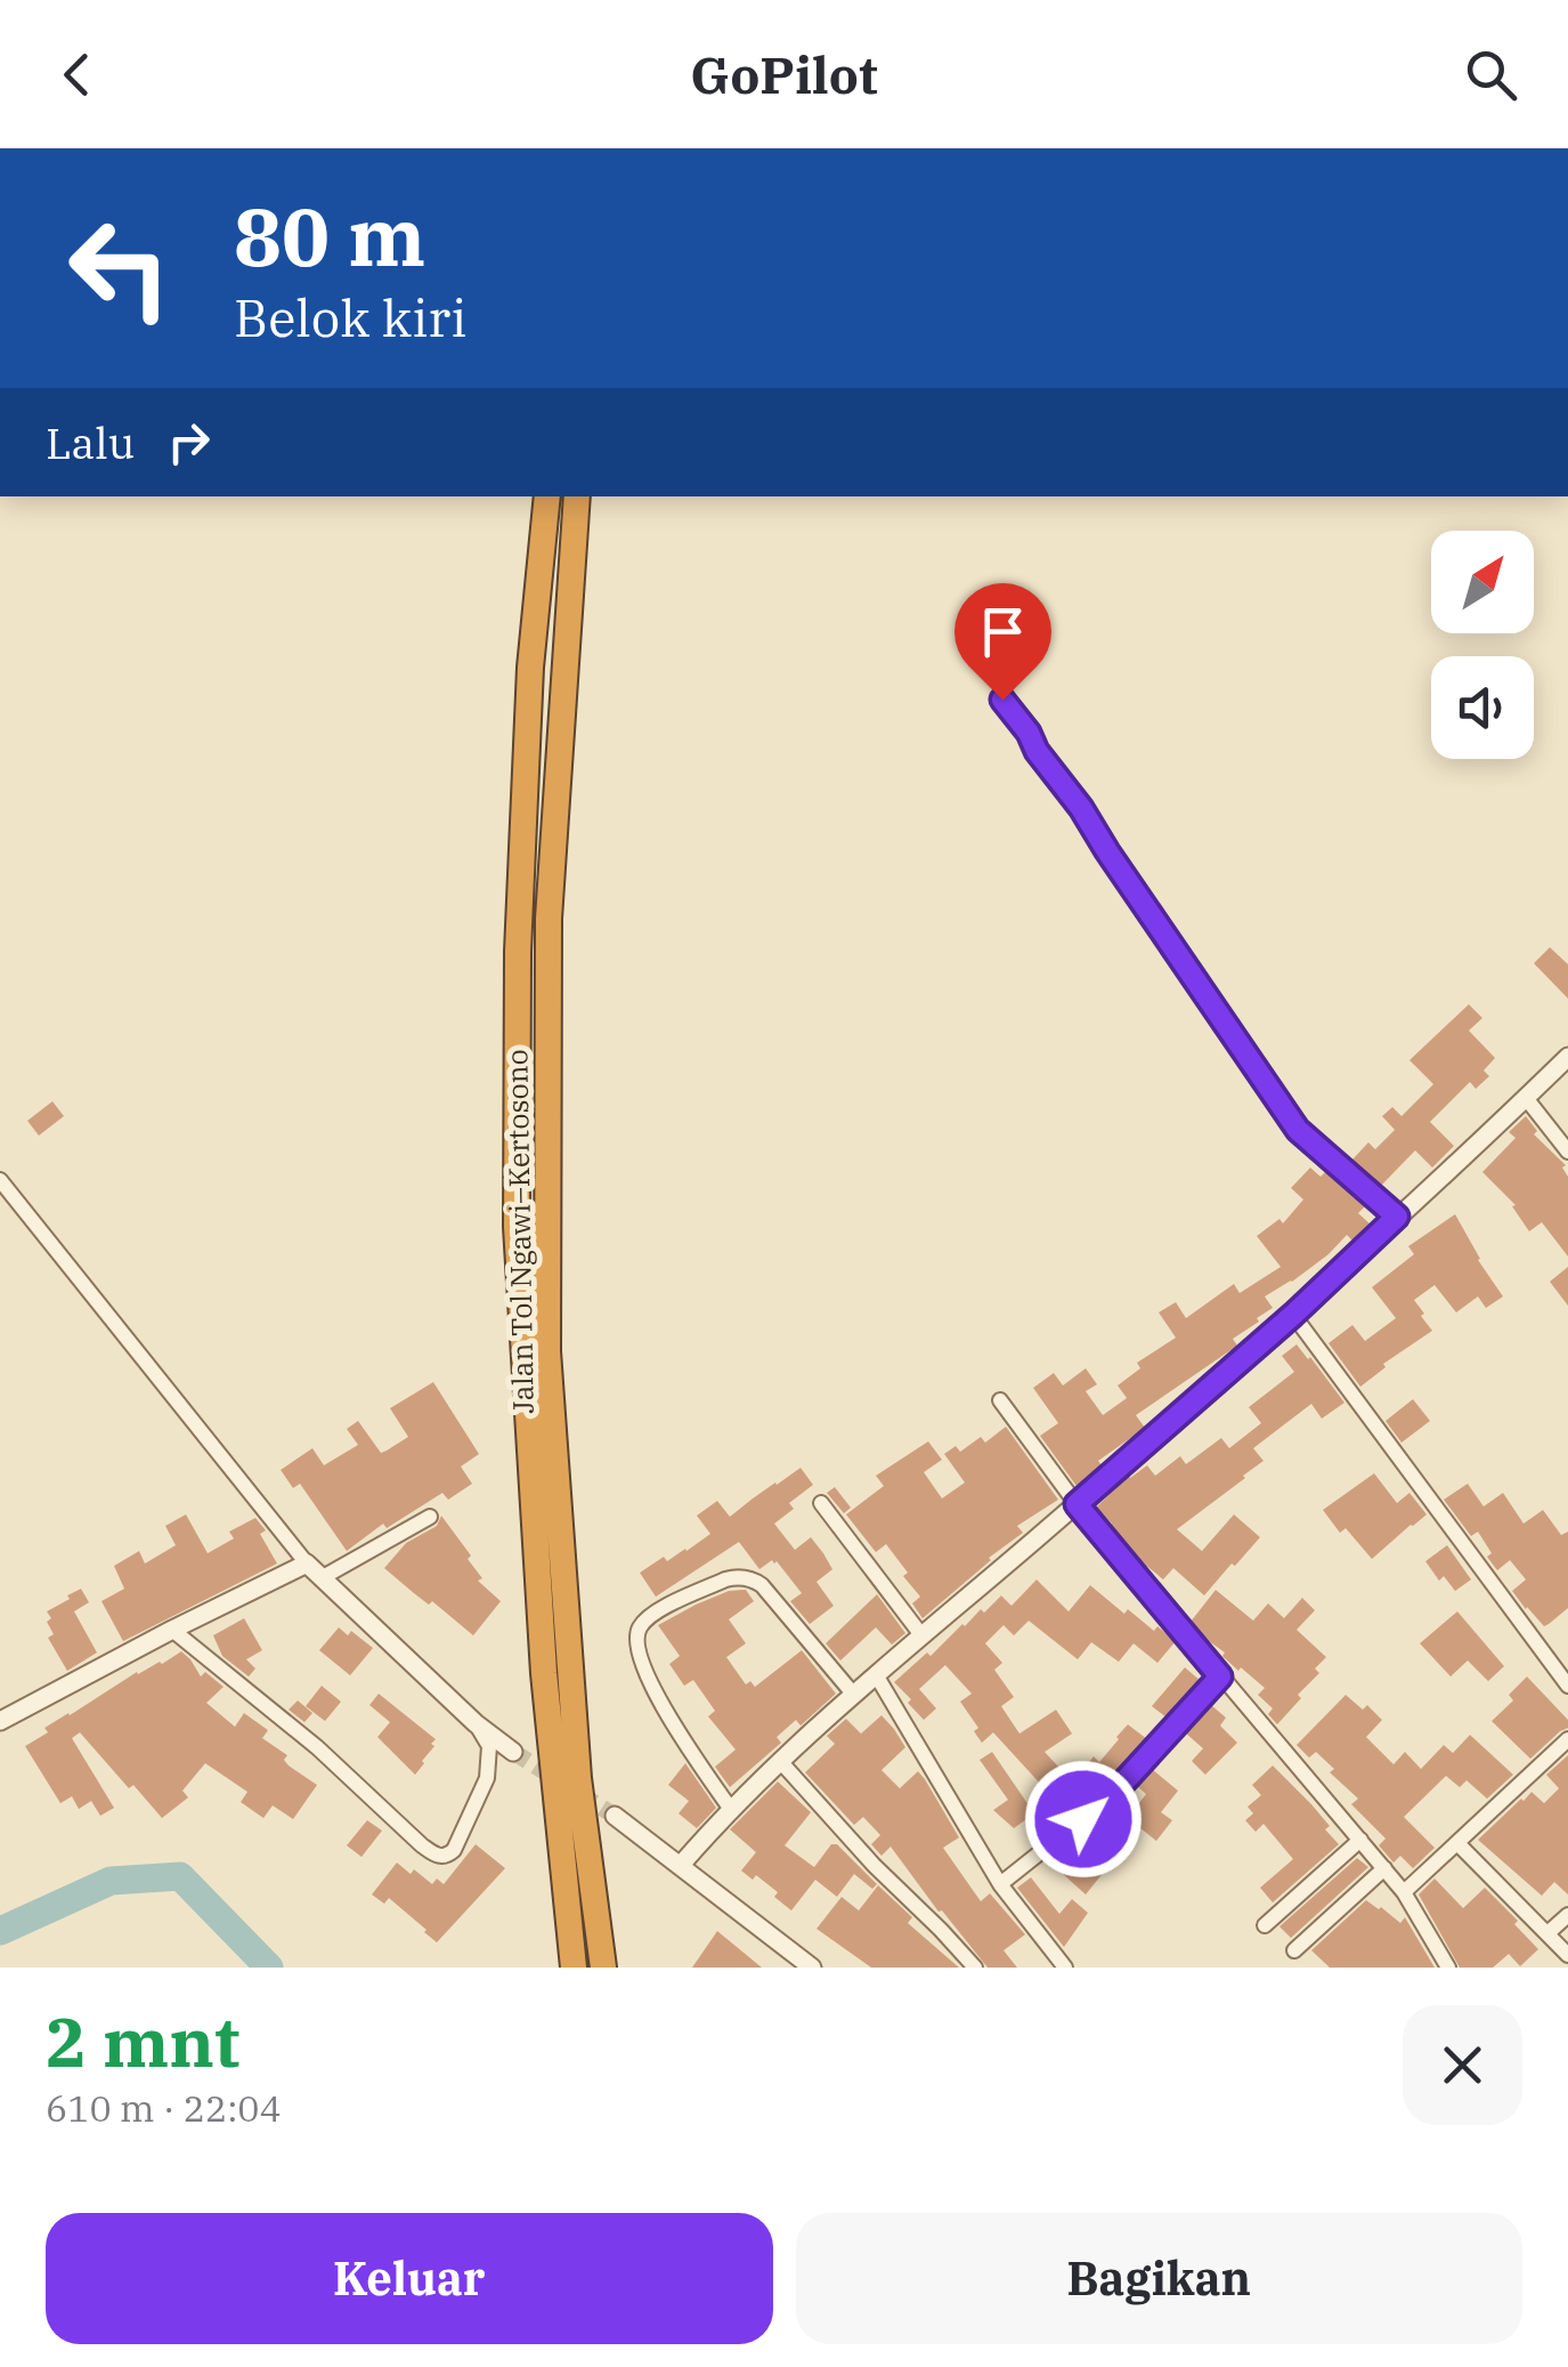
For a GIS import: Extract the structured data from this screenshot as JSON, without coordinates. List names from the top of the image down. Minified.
{"streets":{"highway":["Jalan Tol Ngawi–Kertosono"]},"north":"top right","page":{"header":"GoPilot","turn":["80 m","Belok kiri"],"then":"Lalu","heading":["2 mnt","610 m · 22:04"],"buttons":["Keluar","Bagikan"]}}
